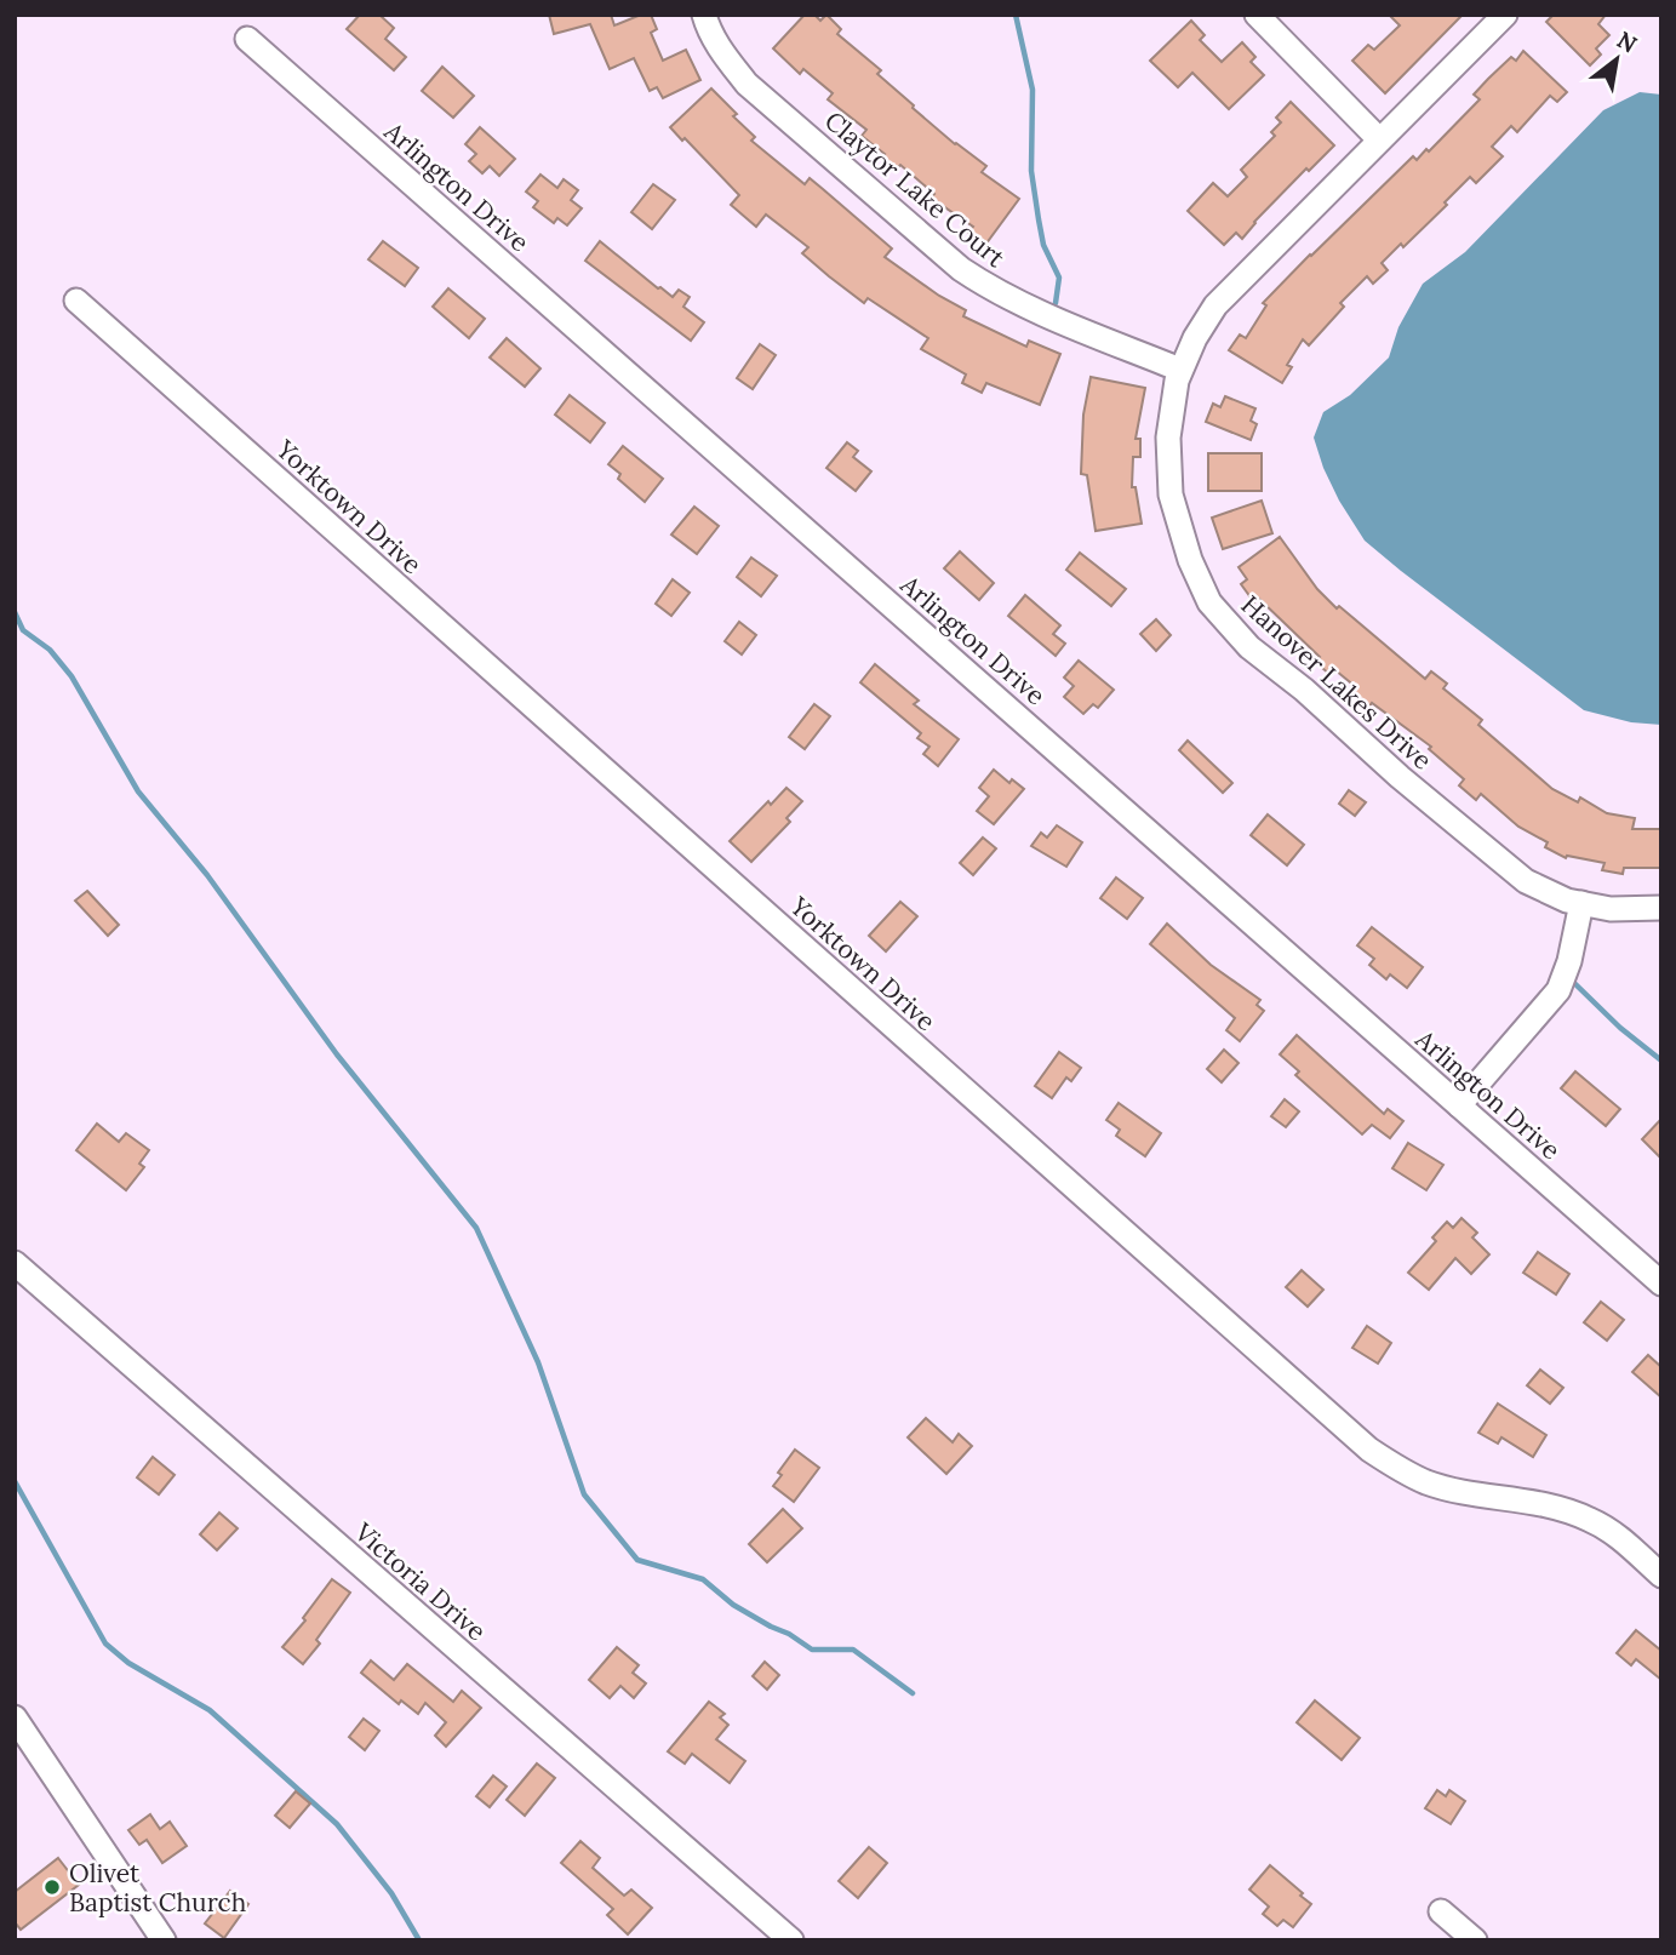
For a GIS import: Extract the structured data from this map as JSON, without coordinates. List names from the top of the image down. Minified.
{"streets":{"street":["Arlington Drive","Claytor Lake Court","Yorktown Drive","Hanover Lakes Drive","Victoria Drive"]},"crossings":[["Claytor Lake Court","Hanover Lakes Drive"]],"places":["Olivet Baptist Church"],"north":"top right"}
